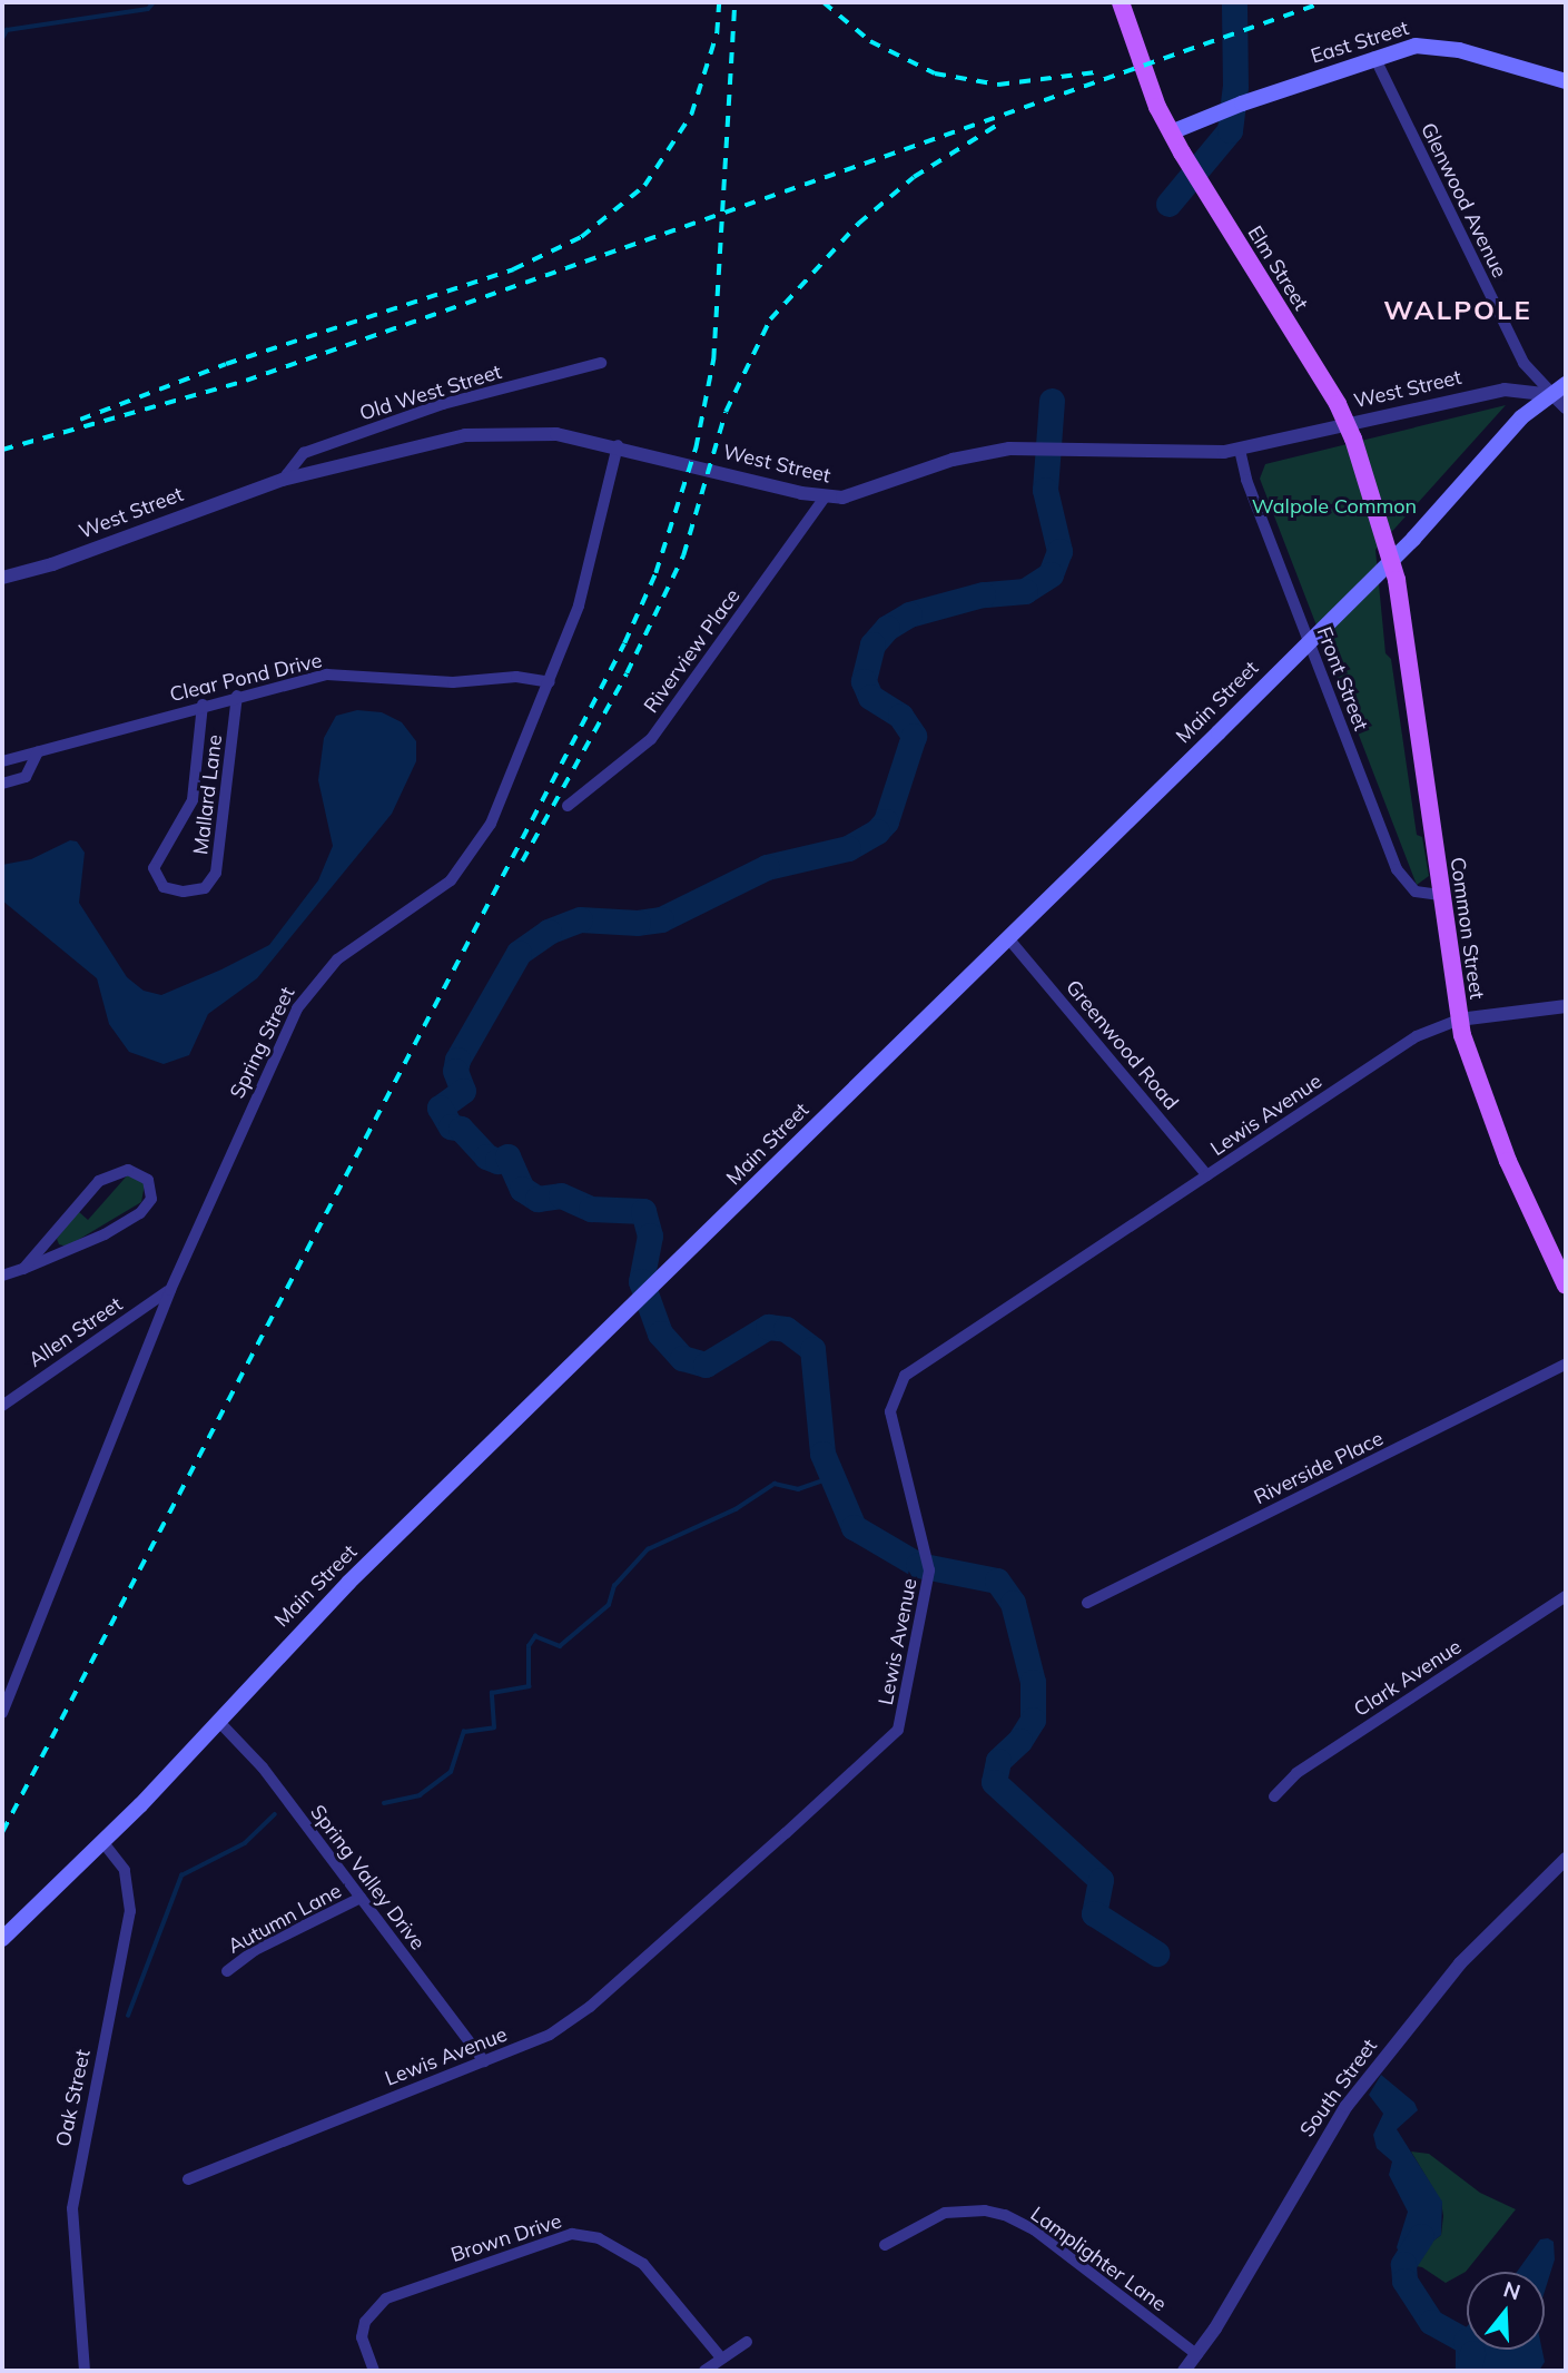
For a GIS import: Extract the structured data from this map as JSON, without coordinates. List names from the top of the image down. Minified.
{"streets":{"main road":["East Street","Elm Street","Main Street","Common Street"],"street":["Glenwood Avenue","West Street","Old West Street","Riverview Place","Clear Pond Drive","Front Street","Mallard Lane","Spring Street","Greenwood Road","Lewis Avenue","Allen Street","Riverside Place","Clark Avenue","Spring Valley Drive","Autumn Lane","South Street","Oak Street","Brown Drive","Lamplighter Lane"]},"crossings":[["East Street","Glenwood Avenue"],["East Street","Elm Street"],["Glenwood Avenue","West Street"],["Glenwood Avenue","Main Street"],["Elm Street","West Street"],["Elm Street","Main Street"],["Elm Street","Common Street"],["West Street","Old West Street"],["West Street","Riverview Place"],["West Street","Front Street"],["West Street","Main Street"],["West Street","Spring Street"],["Clear Pond Drive","Mallard Lane"],["Clear Pond Drive","Spring Street"],["Front Street","Main Street"],["Front Street","Common Street"],["Main Street","Common Street"],["Main Street","Greenwood Road"],["Main Street","Spring Valley Drive"],["Main Street","Oak Street"],["Common Street","Lewis Avenue"],["Spring Street","Allen Street"],["Greenwood Road","Lewis Avenue"],["Lewis Avenue","Spring Valley Drive"],["Spring Valley Drive","Autumn Lane"],["South Street","Lamplighter Lane"]],"districts":["WALPOLE"],"parks":["Walpole Common"],"north":"top"}
